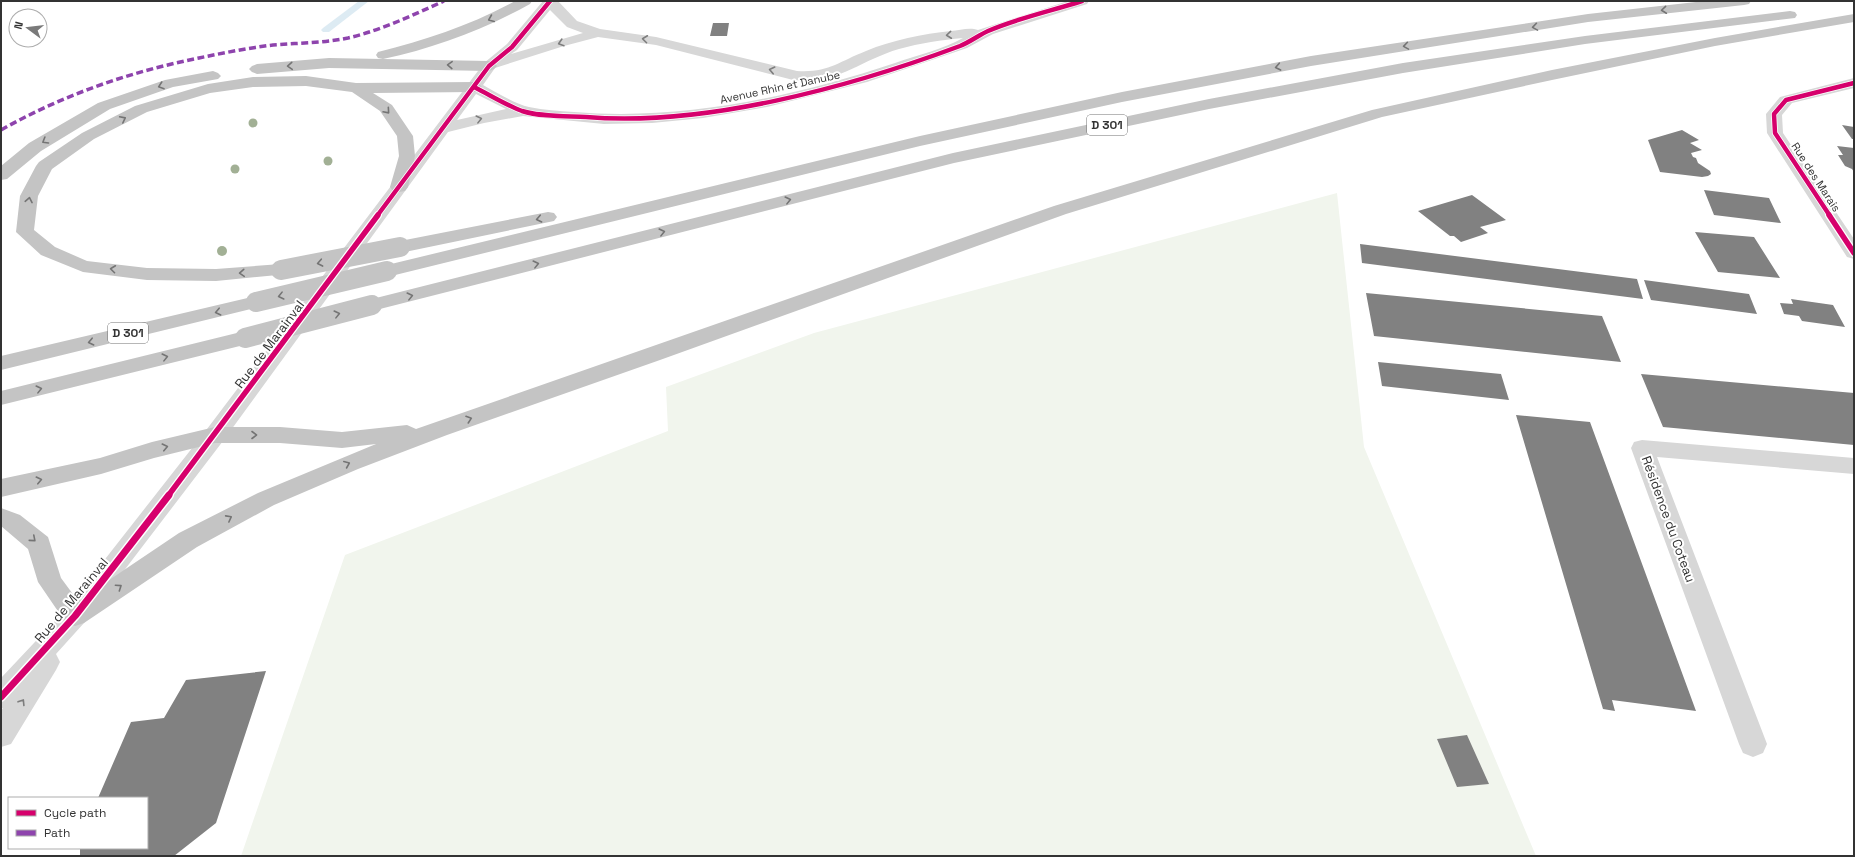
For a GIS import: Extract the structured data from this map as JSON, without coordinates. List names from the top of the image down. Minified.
{"streets":{"highway":["D 301"],"street":["Avenue Rhin et Danube","Rue des Marais","Rue de Marainval","Résidence du Coteau"]},"crossings":[["Avenue Rhin et Danube","Rue de Marainval"]],"legend":["Cycle path","Path"],"north":"left"}
